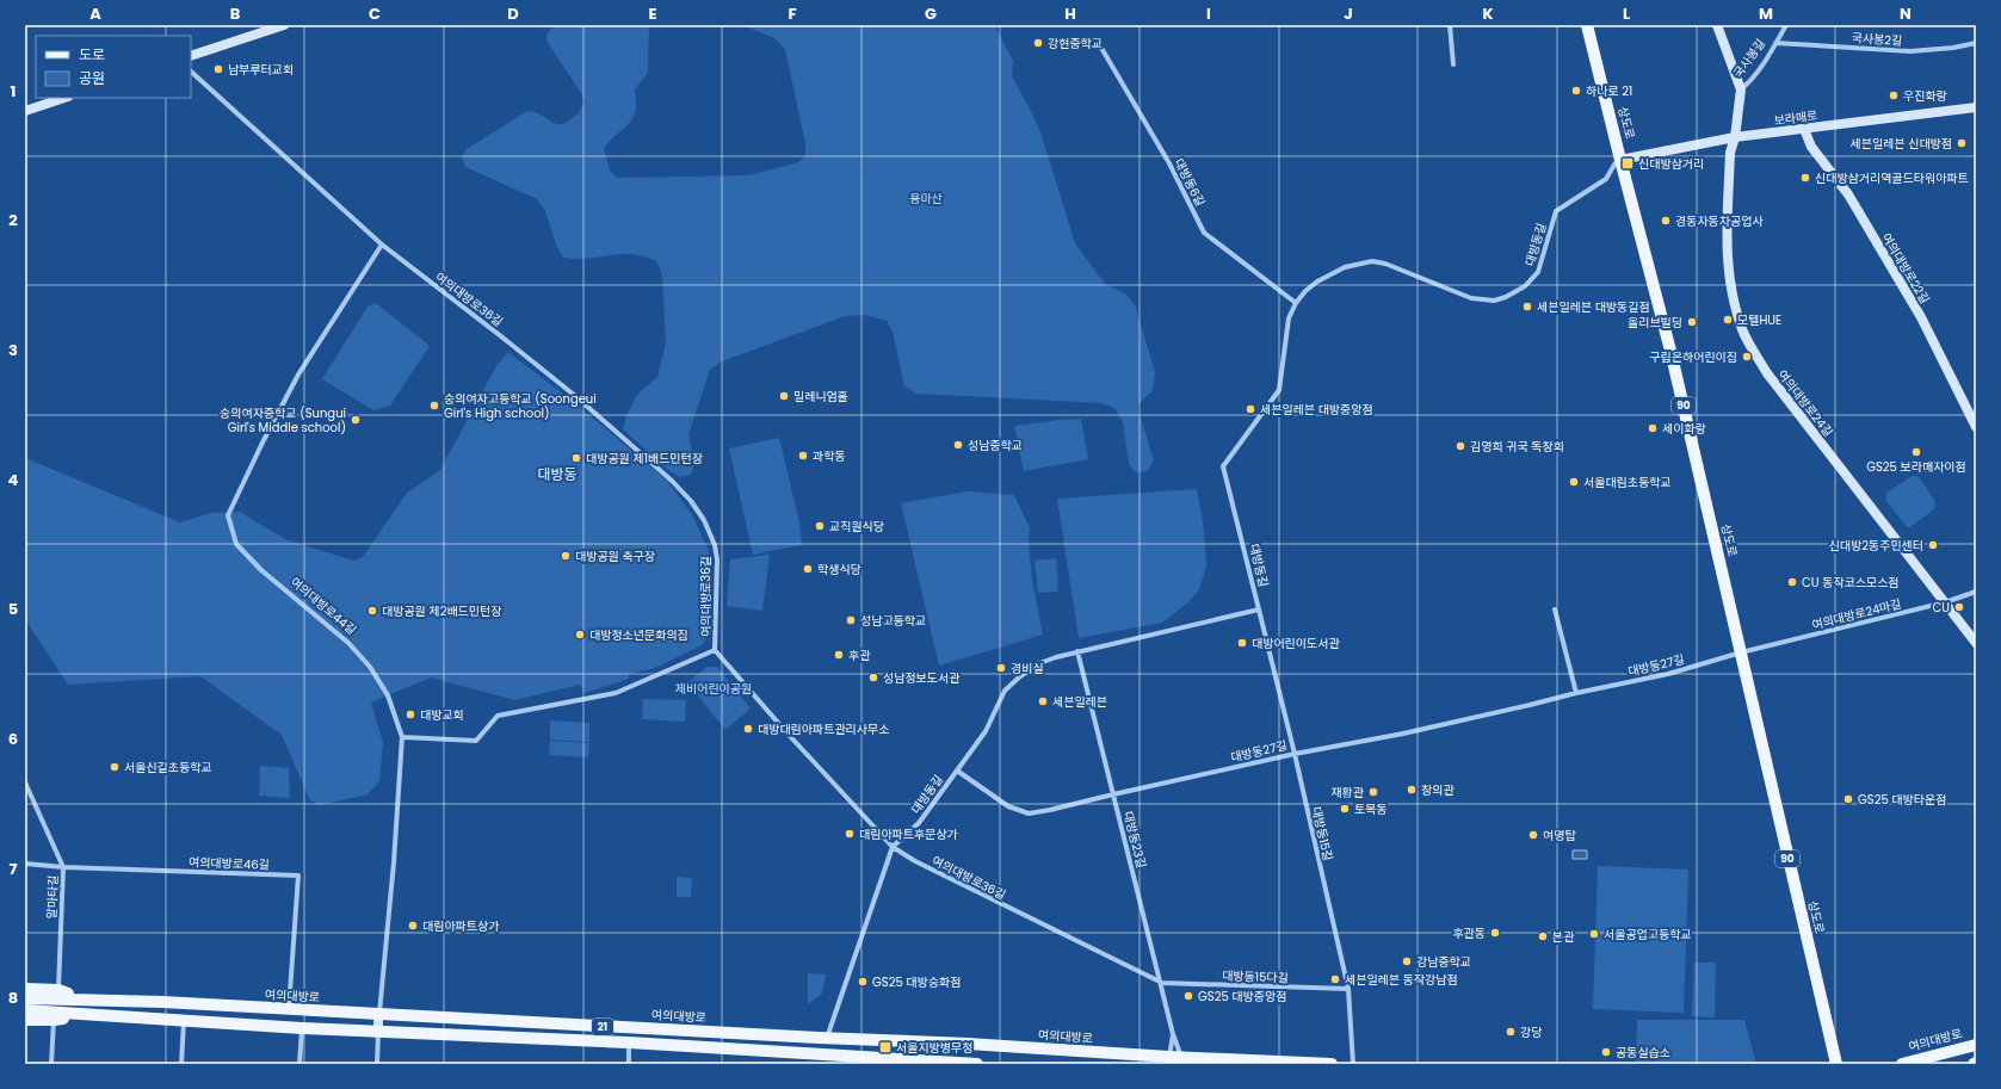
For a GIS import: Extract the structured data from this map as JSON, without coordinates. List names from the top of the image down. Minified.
{"streets":{"main road":["상도로","90","여의대방로","21"],"street":["국사봉2길","국사봉길","보라매로","대방동6길","대방동길","여의대방로22길","여의대방로36길","여의대방로24길","여의대방로44길","여의대방로24마길","대방동27길","대방동15길","대방동23길","여의대방로46길","알마타길","대방동15다길"]},"crossings":[["국사봉2길","국사봉길"],["국사봉길","보라매로"],["국사봉길","여의대방로24길"],["보라매로","상도로"],["보라매로","대방동길"],["보라매로","여의대방로22길"],["보라매로","여의대방로24길"],["상도로","대방동길"],["상도로","여의대방로24마길"],["상도로","대방동27길"],["대방동6길","대방동길"],["대방동길","여의대방로36길"],["대방동길","대방동27길"],["대방동길","대방동15길"],["대방동길","대방동23길"],["대방동길","여의대방로"],["여의대방로36길","여의대방로44길"],["여의대방로36길","대방동23길"],["여의대방로36길","대방동15다길"],["여의대방로24길","여의대방로24마길"],["여의대방로44길","여의대방로"],["여의대방로24마길","대방동27길"],["대방동27길","대방동15길"],["대방동27길","대방동23길"],["대방동15길","대방동15다길"],["대방동23길","대방동15다길"],["여의대방로46길","알마타길"],["여의대방로46길","여의대방로"],["알마타길","21"],["여의대방로","21"]],"districts":["대방동"],"parks":["용마산","제비어린이공원"],"places":{"other":["강현중학교","남부루터교회","하나로 21","우진화랑","세븐일레븐 신대방점","신대방삼거리역골드타워아파트","경동자동차공업사","세븐일레븐 대방동길점","모텔HUE","올리브빌딩","구립은하어린이집","밀레니엄홀","숭의여자고등학교 (Soongeui Girl's High school)","세븐일레븐 대방중앙점","숭의여자중학교 (Sungui Girl's Middle school)","세이화랑","성남중학교","김영희 귀국 독창회","GS25 보라매자이점","과학동","대방공원 제1배드민턴장","서울대림초등학교","교직원식당","신대방2동주민센터","대방공원 축구장","학생식당","CU 동작코스모스점","CU","대방공원 제2배드민턴장","성남고등학교","대방청소년문화의집","대방어린이도서관","후관","경비실","성남정보도서관","세븐일레븐","대방교회","대방대림아파트관리사무소","서울신길초등학교","창의관","재황관","GS25 대방타운점","토목동","대림아파트후문상가","여명탑","대림아파트상가","후관동","서울공업고등학교","본관","강남중학교","세븐일레븐 동작강남점","GS25 대방승화점","GS25 대방중앙점","강당","공동실습소"],"transit":["신대방삼거리","서울지방병무청"]},"legend":["도로","공원"],"grid":{"columns":["A","B","C","D","E","F","G","H","I","J","K","L","M","N"],"rows":["1","2","3","4","5","6","7","8"]}}
